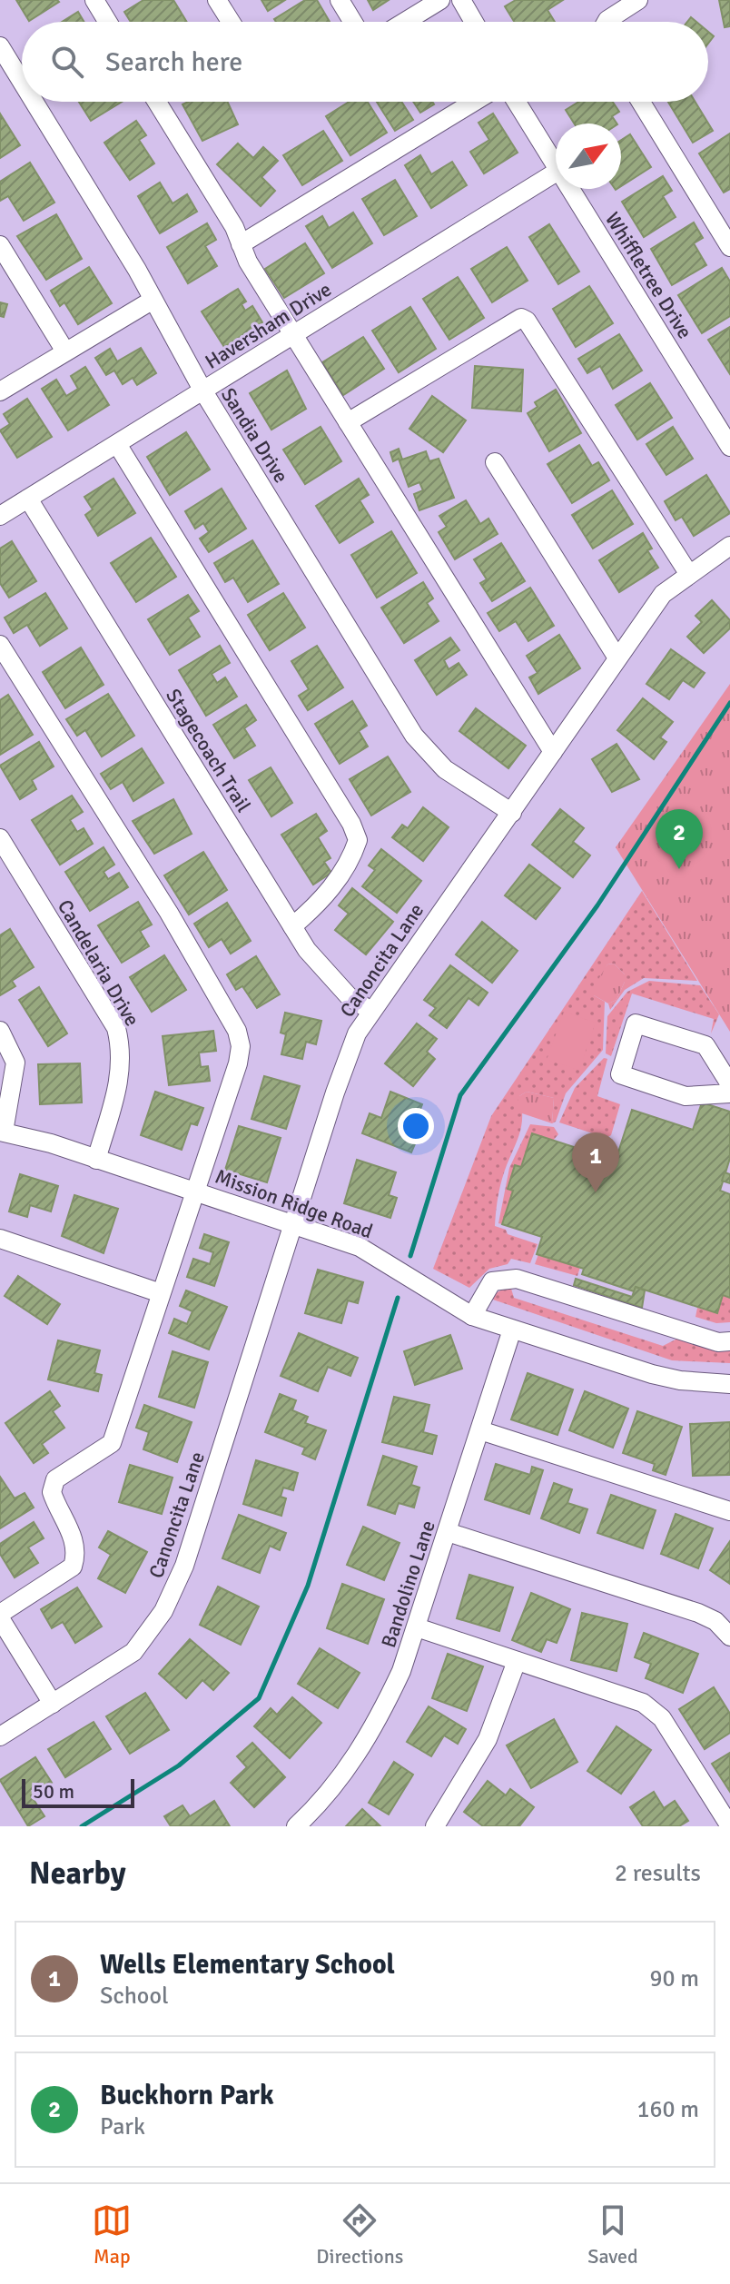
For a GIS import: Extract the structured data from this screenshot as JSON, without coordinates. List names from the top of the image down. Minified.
{"streets":{"street":["Whiffletree Drive","Haversham Drive","Sandia Drive","Stagecoach Trail","Canoncita Lane","Candelaria Drive","Mission Ridge Road","Bandolino Lane"]},"crossings":[["Haversham Drive","Sandia Drive"],["Haversham Drive","Stagecoach Trail"],["Sandia Drive","Canoncita Lane"],["Stagecoach Trail","Canoncita Lane"],["Canoncita Lane","Mission Ridge Road"],["Candelaria Drive","Mission Ridge Road"],["Mission Ridge Road","Bandolino Lane"]],"scale_bar":"50 m","north":"top right","page":{"search":"Search here","pins":["2","1"],"scale":"50 m","heading":["Nearby","2 results"],"list":[{"mark":"1","name":"Wells Elementary School","note":"School","value":"90 m"},{"mark":"2","name":"Buckhorn Park","note":"Park","value":"160 m"}],"nav":["Map","Directions","Saved"]}}
